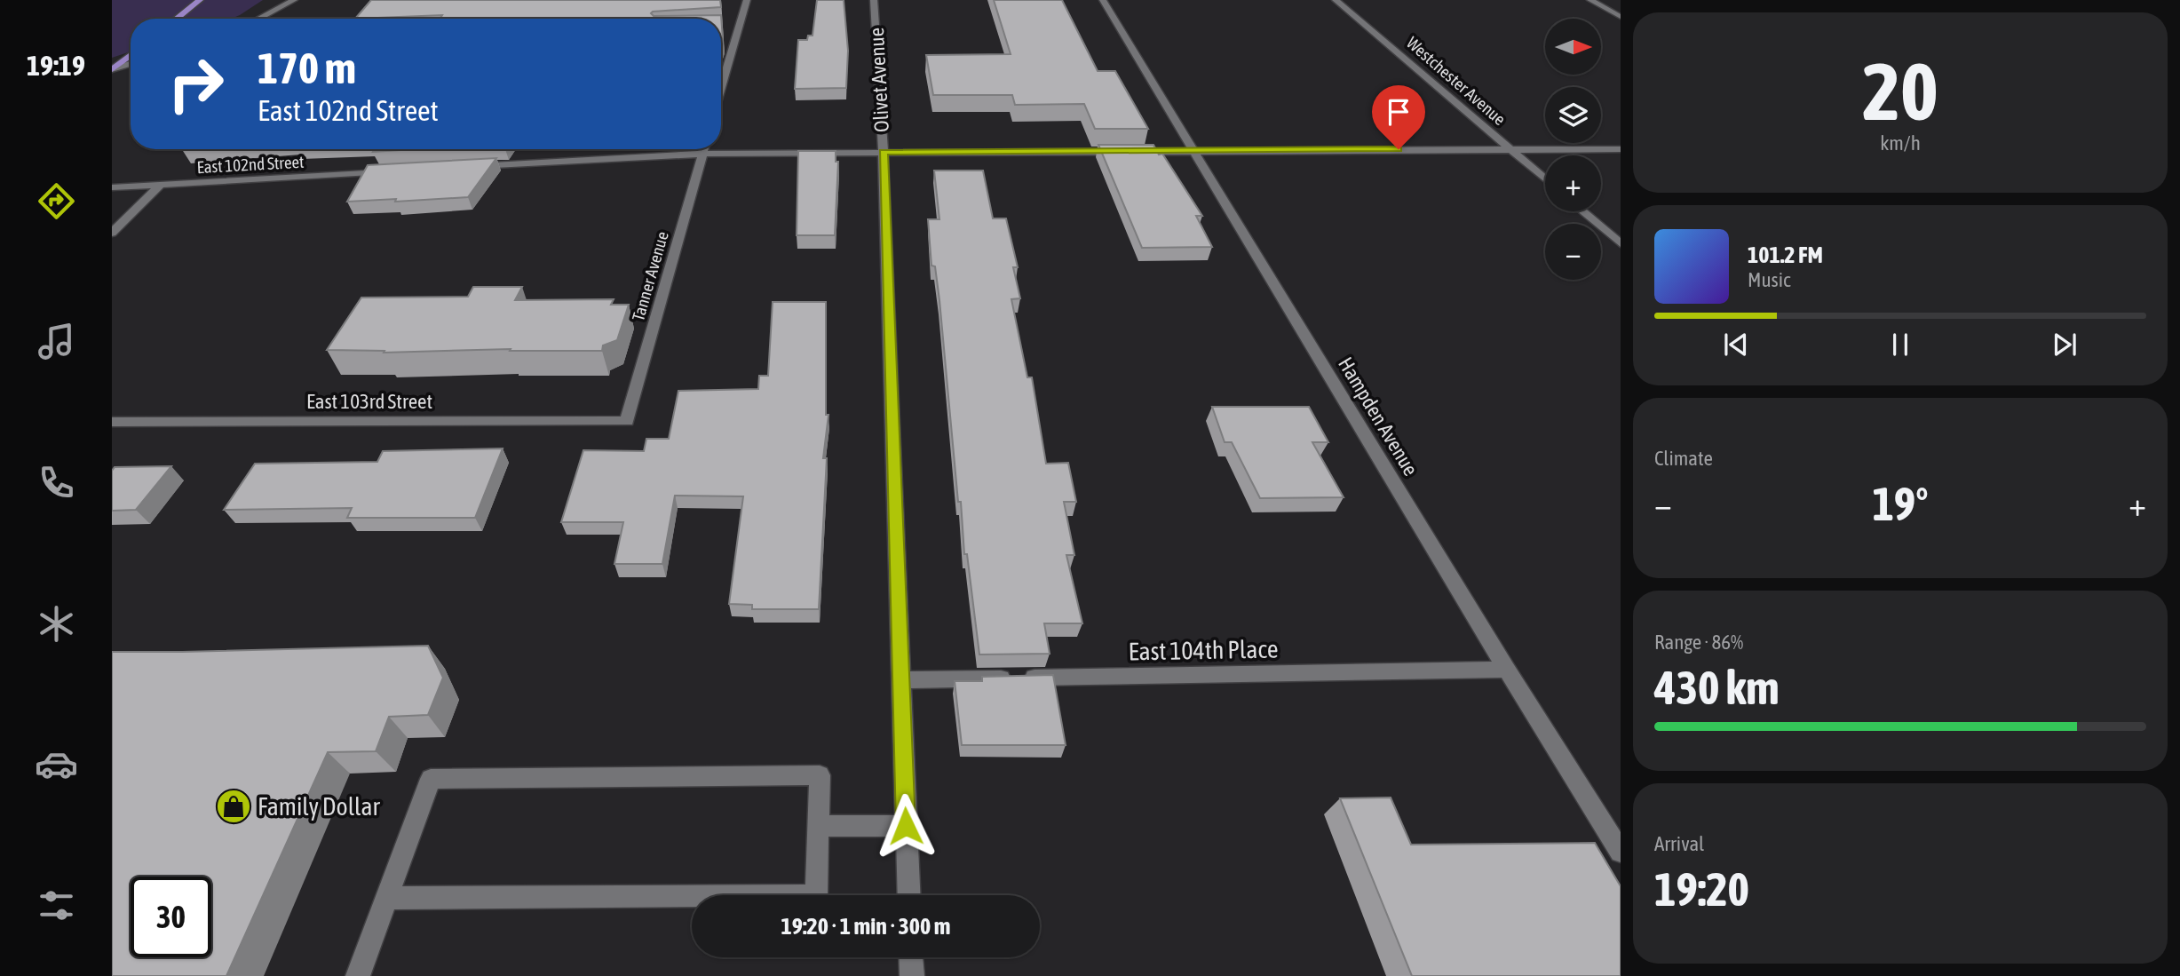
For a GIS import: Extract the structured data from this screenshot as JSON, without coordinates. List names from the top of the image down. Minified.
{"streets":{"street":["Olivet Avenue","Westchester Avenue","East 102nd Street","Tanner Avenue","East 103rd Street","Hampden Avenue","East 104th Place"]},"crossings":[["Olivet Avenue","East 104th Place"],["Tanner Avenue","East 103rd Street"],["Hampden Avenue","East 104th Place"]],"places":{"shop":["Family Dollar"]},"north":"right","page":{"tabs":"19:19","tile":[["20","km/h"],"Climate",["Range · 86%","430 km"],["Arrival","19:20"]],"map_buttons":["+","−"],"turn":["170 m","East 102nd Street"],"song":["101.2 FM","Music"],"heat":["−","19°","+"],"limit":"30","trip":"19:20 · 1 min · 300 m"}}
